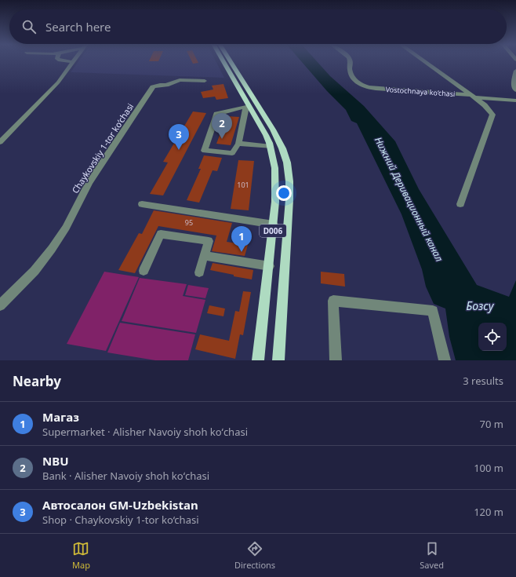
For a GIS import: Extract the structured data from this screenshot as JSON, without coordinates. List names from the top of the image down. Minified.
{"streets":{"main road":["D006"],"street":["Vostochnaya ko‘chasi","Chaykovskiy 1-tor ko‘chasi"]},"water":["Нижний Деривационный канал","Бозсу"],"house_numbers":["101","95"],"page":{"search":"Search here","pins":["2","3","1"],"heading":["Nearby","3 results"],"list":[{"mark":"1","name":"Магаз","note":"Supermarket · Alisher Navoiy shoh koʻchasi","value":"70 m"},{"mark":"2","name":"NBU","note":"Bank · Alisher Navoiy shoh koʻchasi","value":"100 m"},{"mark":"3","name":"Автосалон GM-Uzbekistan","note":"Shop · Chaykovskiy 1-tor ko‘chasi","value":"120 m"}],"nav":["Map","Directions","Saved"]}}
